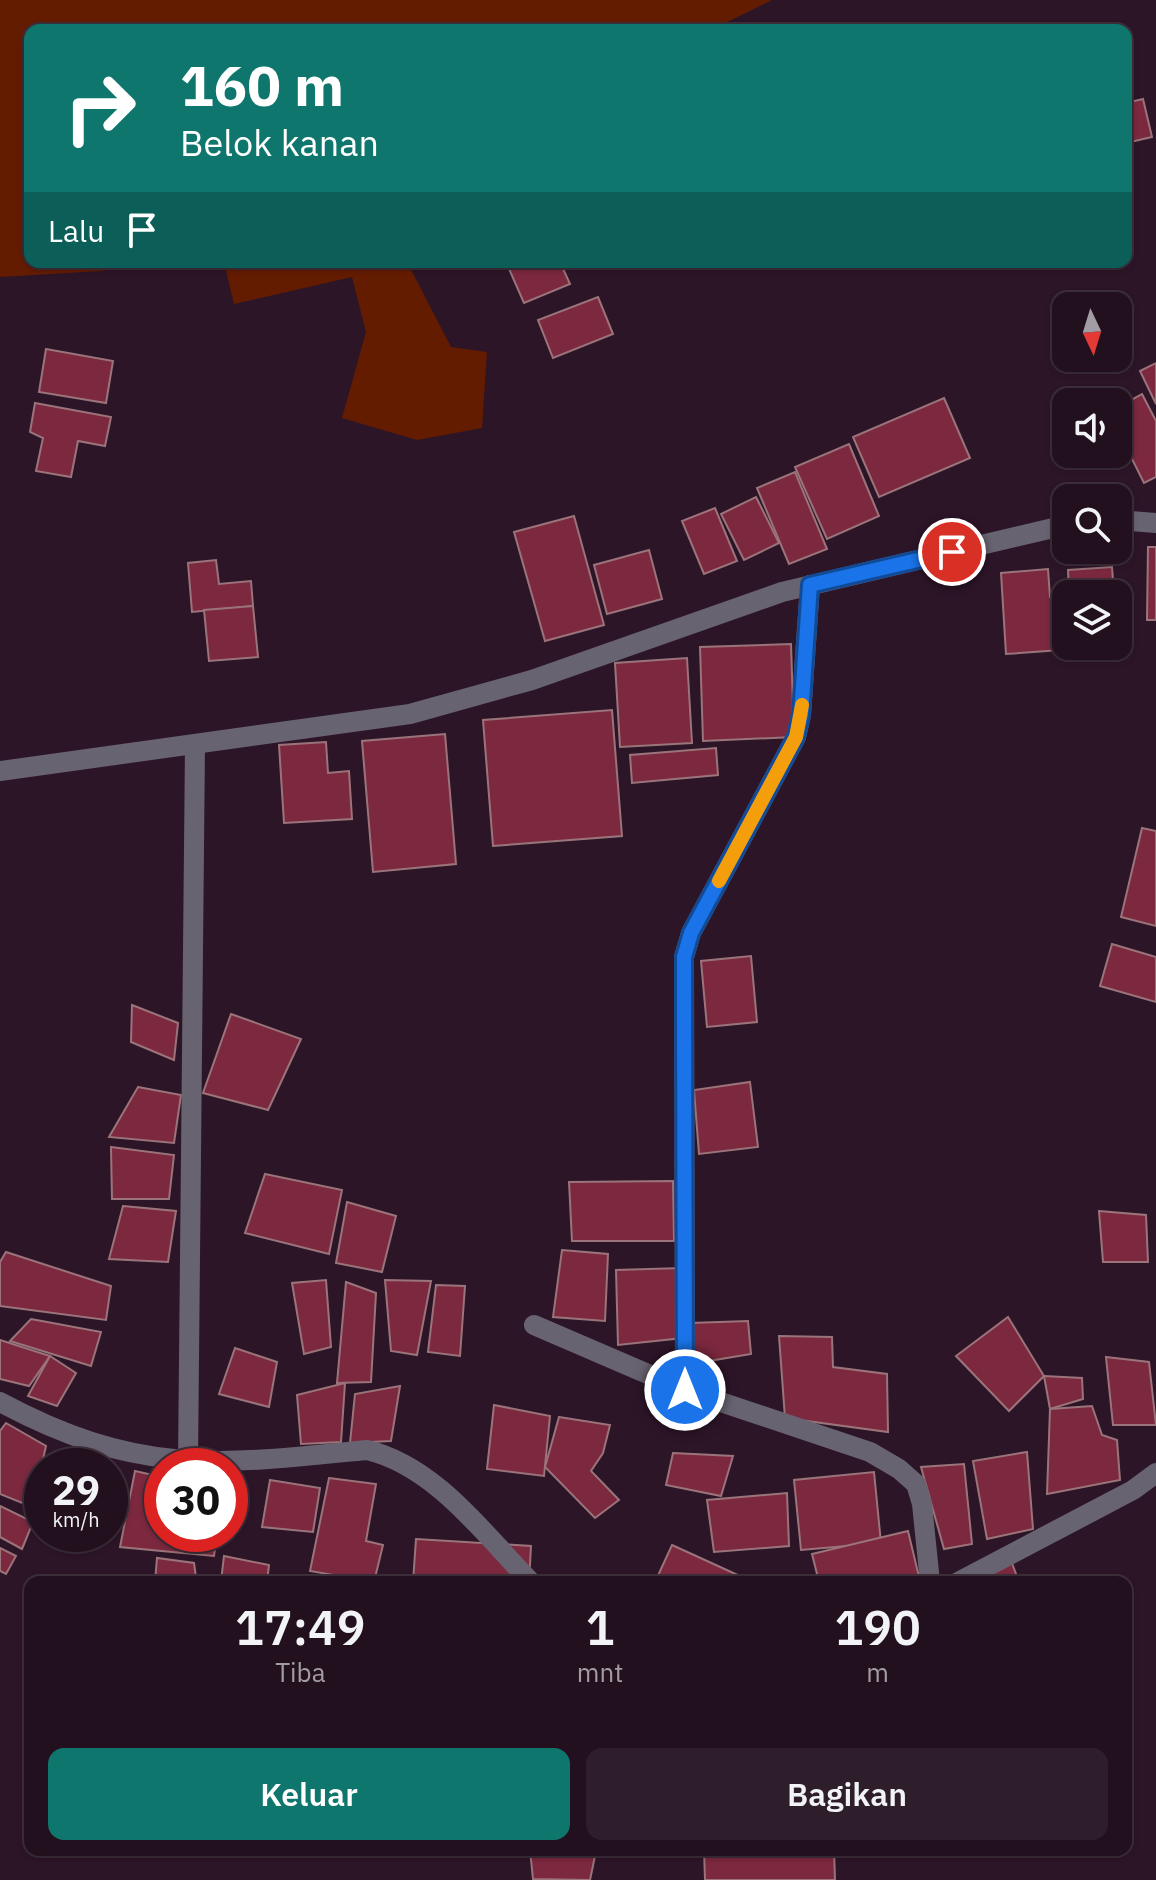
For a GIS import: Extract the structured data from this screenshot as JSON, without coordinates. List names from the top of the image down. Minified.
{"north":"bottom","page":{"turn":["160 m","Belok kanan"],"then":"Lalu","speed":"29 km/h","limit":"30","eta":["17:49","Tiba","1","mnt","190","m"],"buttons":["Keluar","Bagikan"]}}
